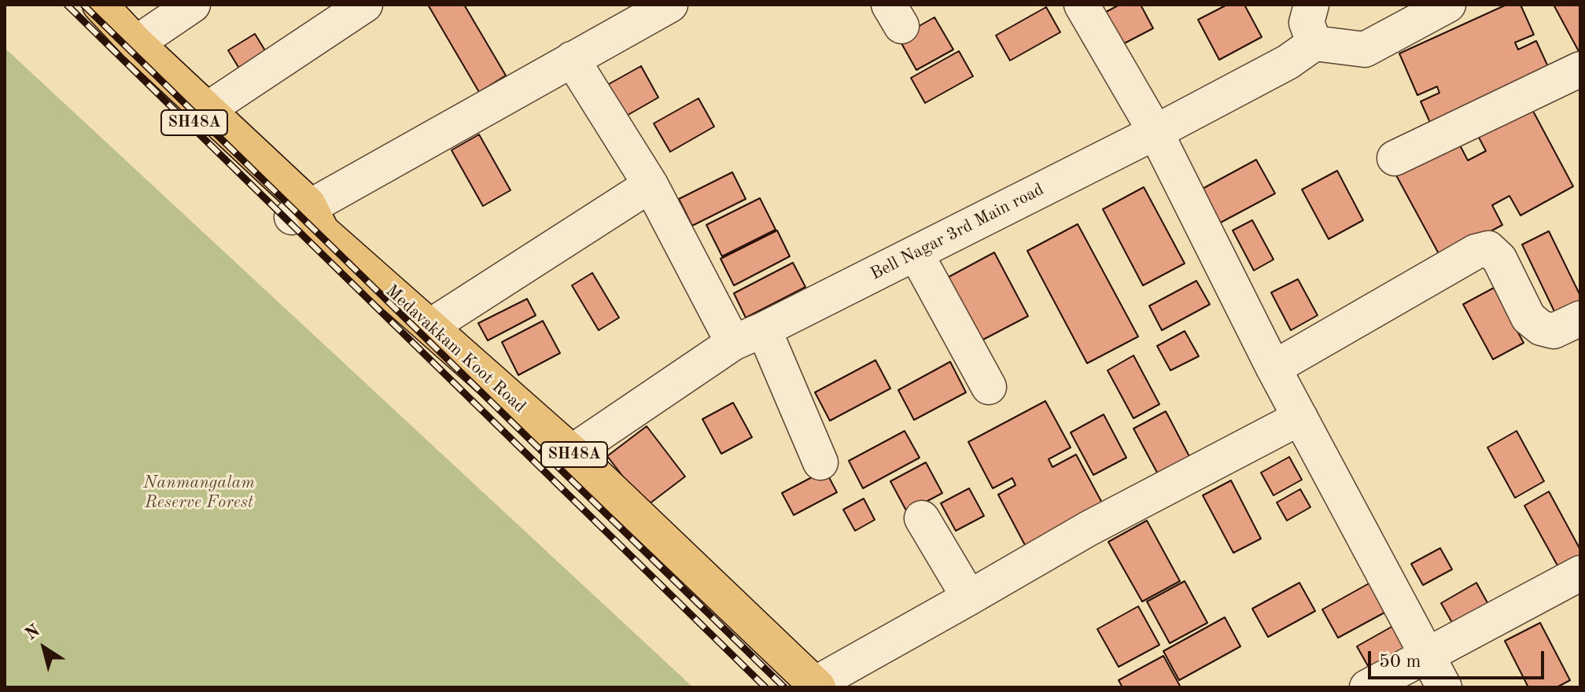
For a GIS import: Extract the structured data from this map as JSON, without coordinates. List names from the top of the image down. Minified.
{"streets":{"main road":["SH48A","Medavakkam Koot Road"],"street":["Bell Nagar 3rd Main road"]},"crossings":[["SH48A","Medavakkam Koot Road"],["Bell Nagar 3rd Main road","Medavakkam Koot Road"]],"parks":["Nanmangalam Reserve Forest"],"scale_bar":"50 m","north":"top left"}
